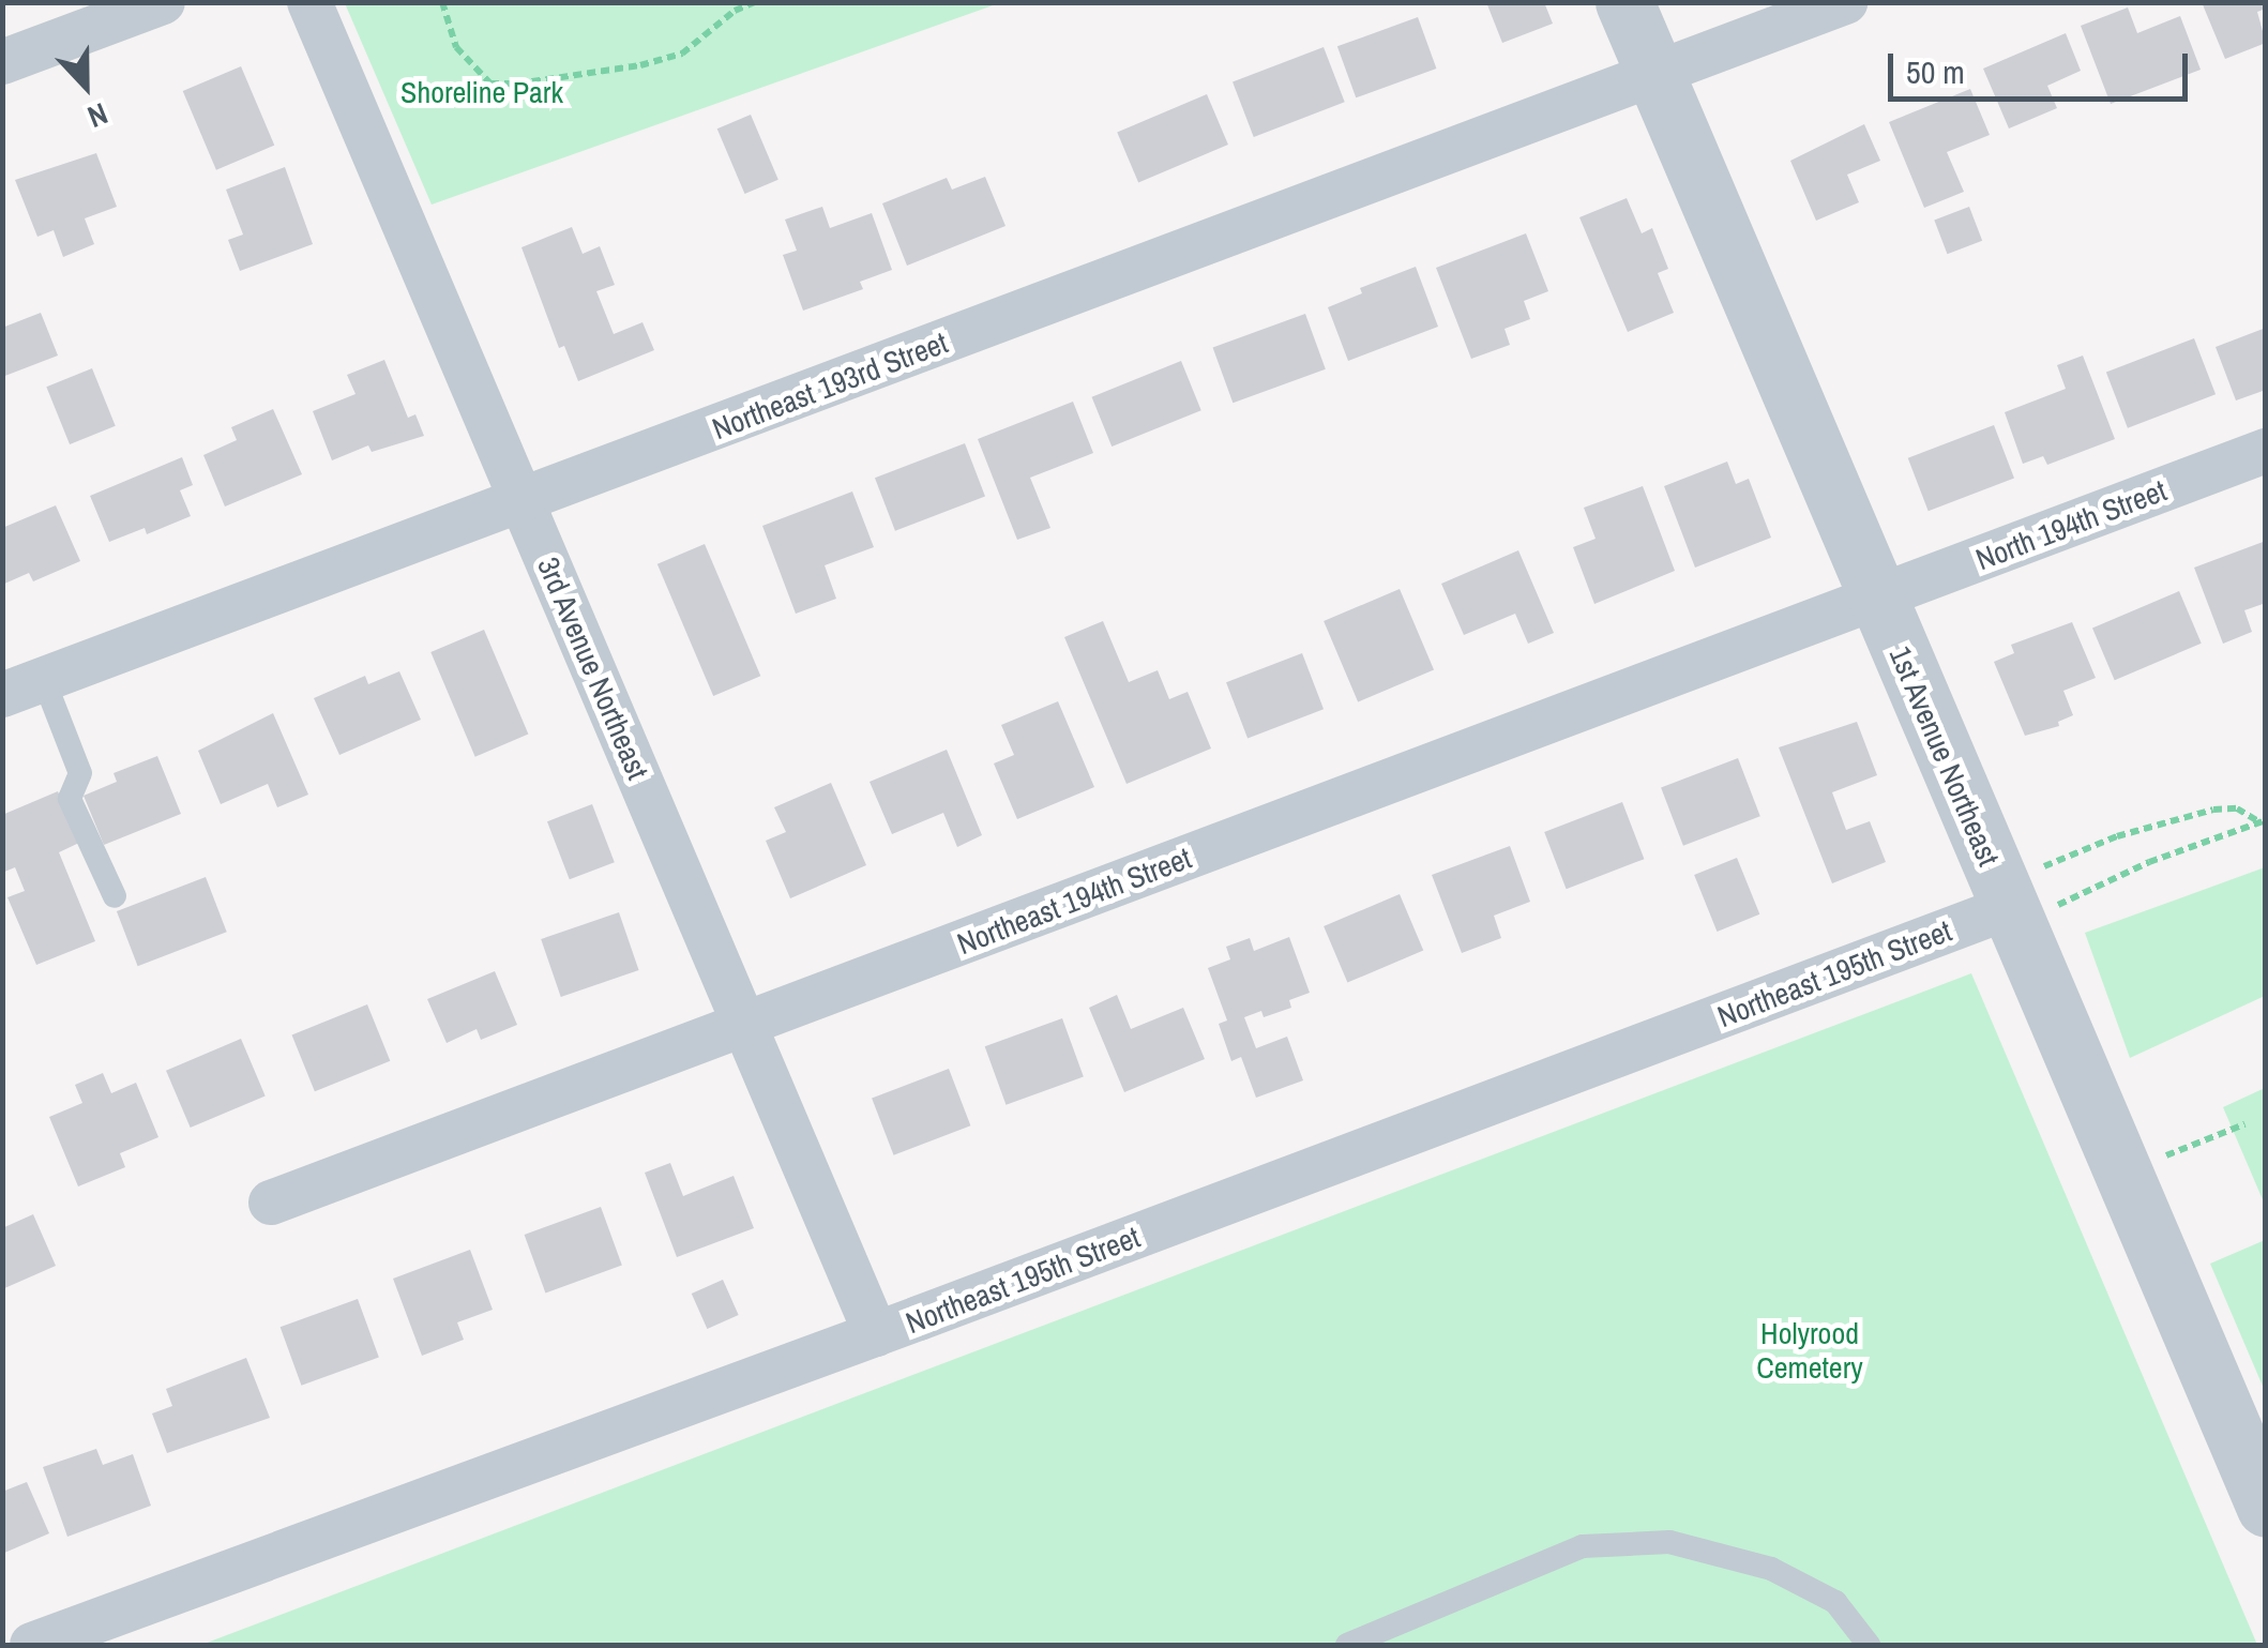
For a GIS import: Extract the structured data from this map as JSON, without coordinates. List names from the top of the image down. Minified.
{"streets":{"street":["Northeast 193rd Street","North 194th Street","3rd Avenue Northeast","1st Avenue Northeast","Northeast 194th Street","Northeast 195th Street"]},"crossings":[["Northeast 193rd Street","3rd Avenue Northeast"],["Northeast 193rd Street","1st Avenue Northeast"],["North 194th Street","1st Avenue Northeast"],["North 194th Street","Northeast 194th Street"],["3rd Avenue Northeast","Northeast 194th Street"],["3rd Avenue Northeast","Northeast 195th Street"],["1st Avenue Northeast","Northeast 194th Street"],["1st Avenue Northeast","Northeast 195th Street"]],"parks":["Shoreline Park","Holyrood Cemetery"],"scale_bar":"50 m","north":"bottom"}
